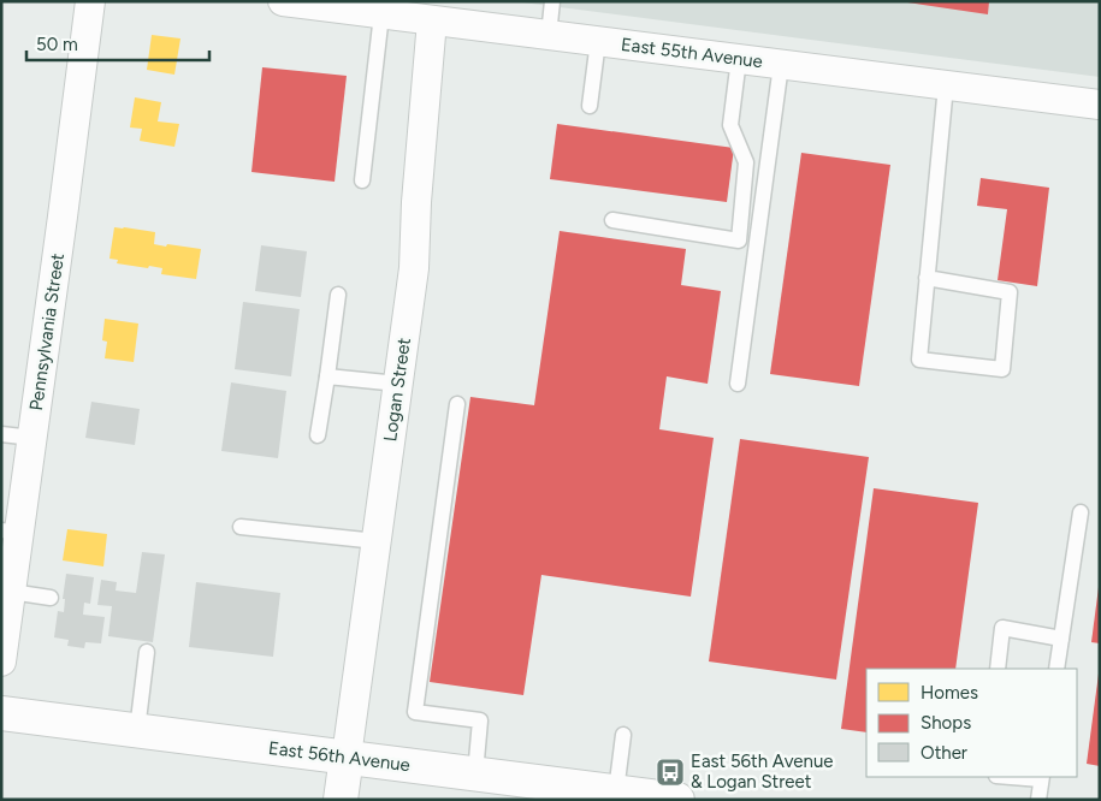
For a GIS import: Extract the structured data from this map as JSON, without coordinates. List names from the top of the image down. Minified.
{"streets":{"street":["East 55th Avenue","Pennsylvania Street","Logan Street","East 56th Avenue"]},"crossings":[["East 55th Avenue","Logan Street"],["Logan Street","East 56th Avenue"]],"places":{"bus stop":["East 56th Avenue & Logan Street"]},"legend":["Homes","Shops","Other"],"scale_bar":"50 m"}
